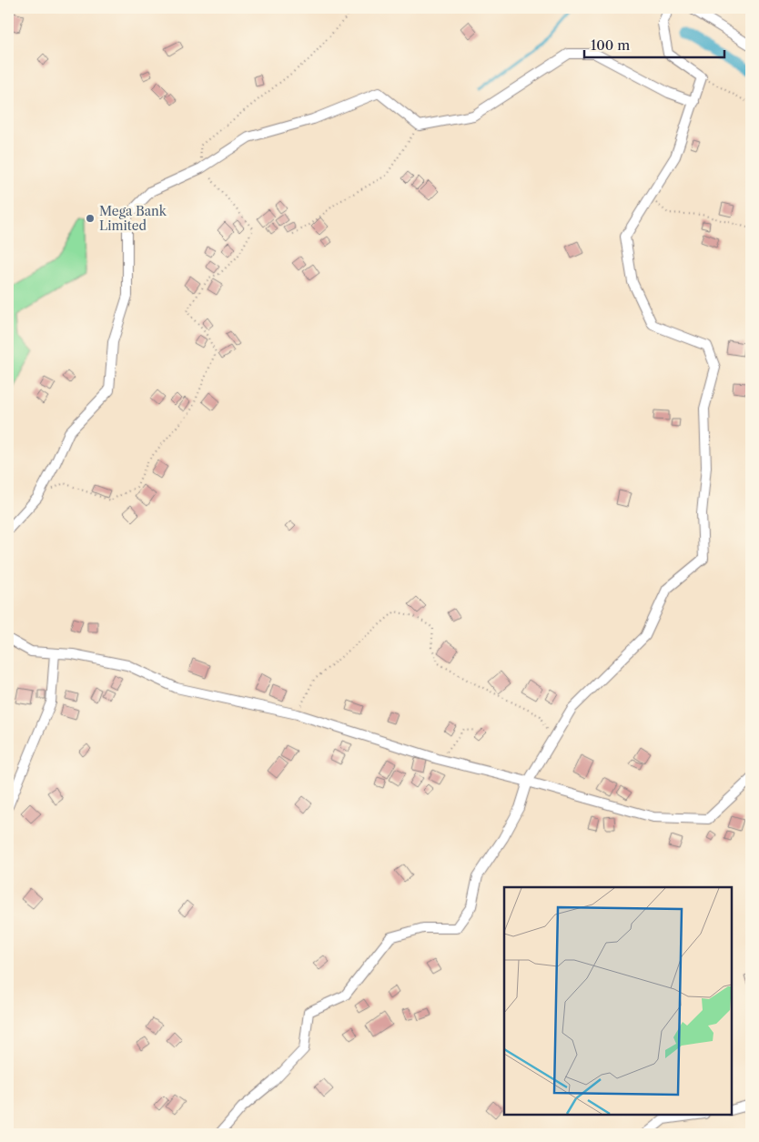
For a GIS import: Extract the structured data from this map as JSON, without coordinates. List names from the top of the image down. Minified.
{"places":["Mega Bank Limited"],"scale_bar":"100 m"}
